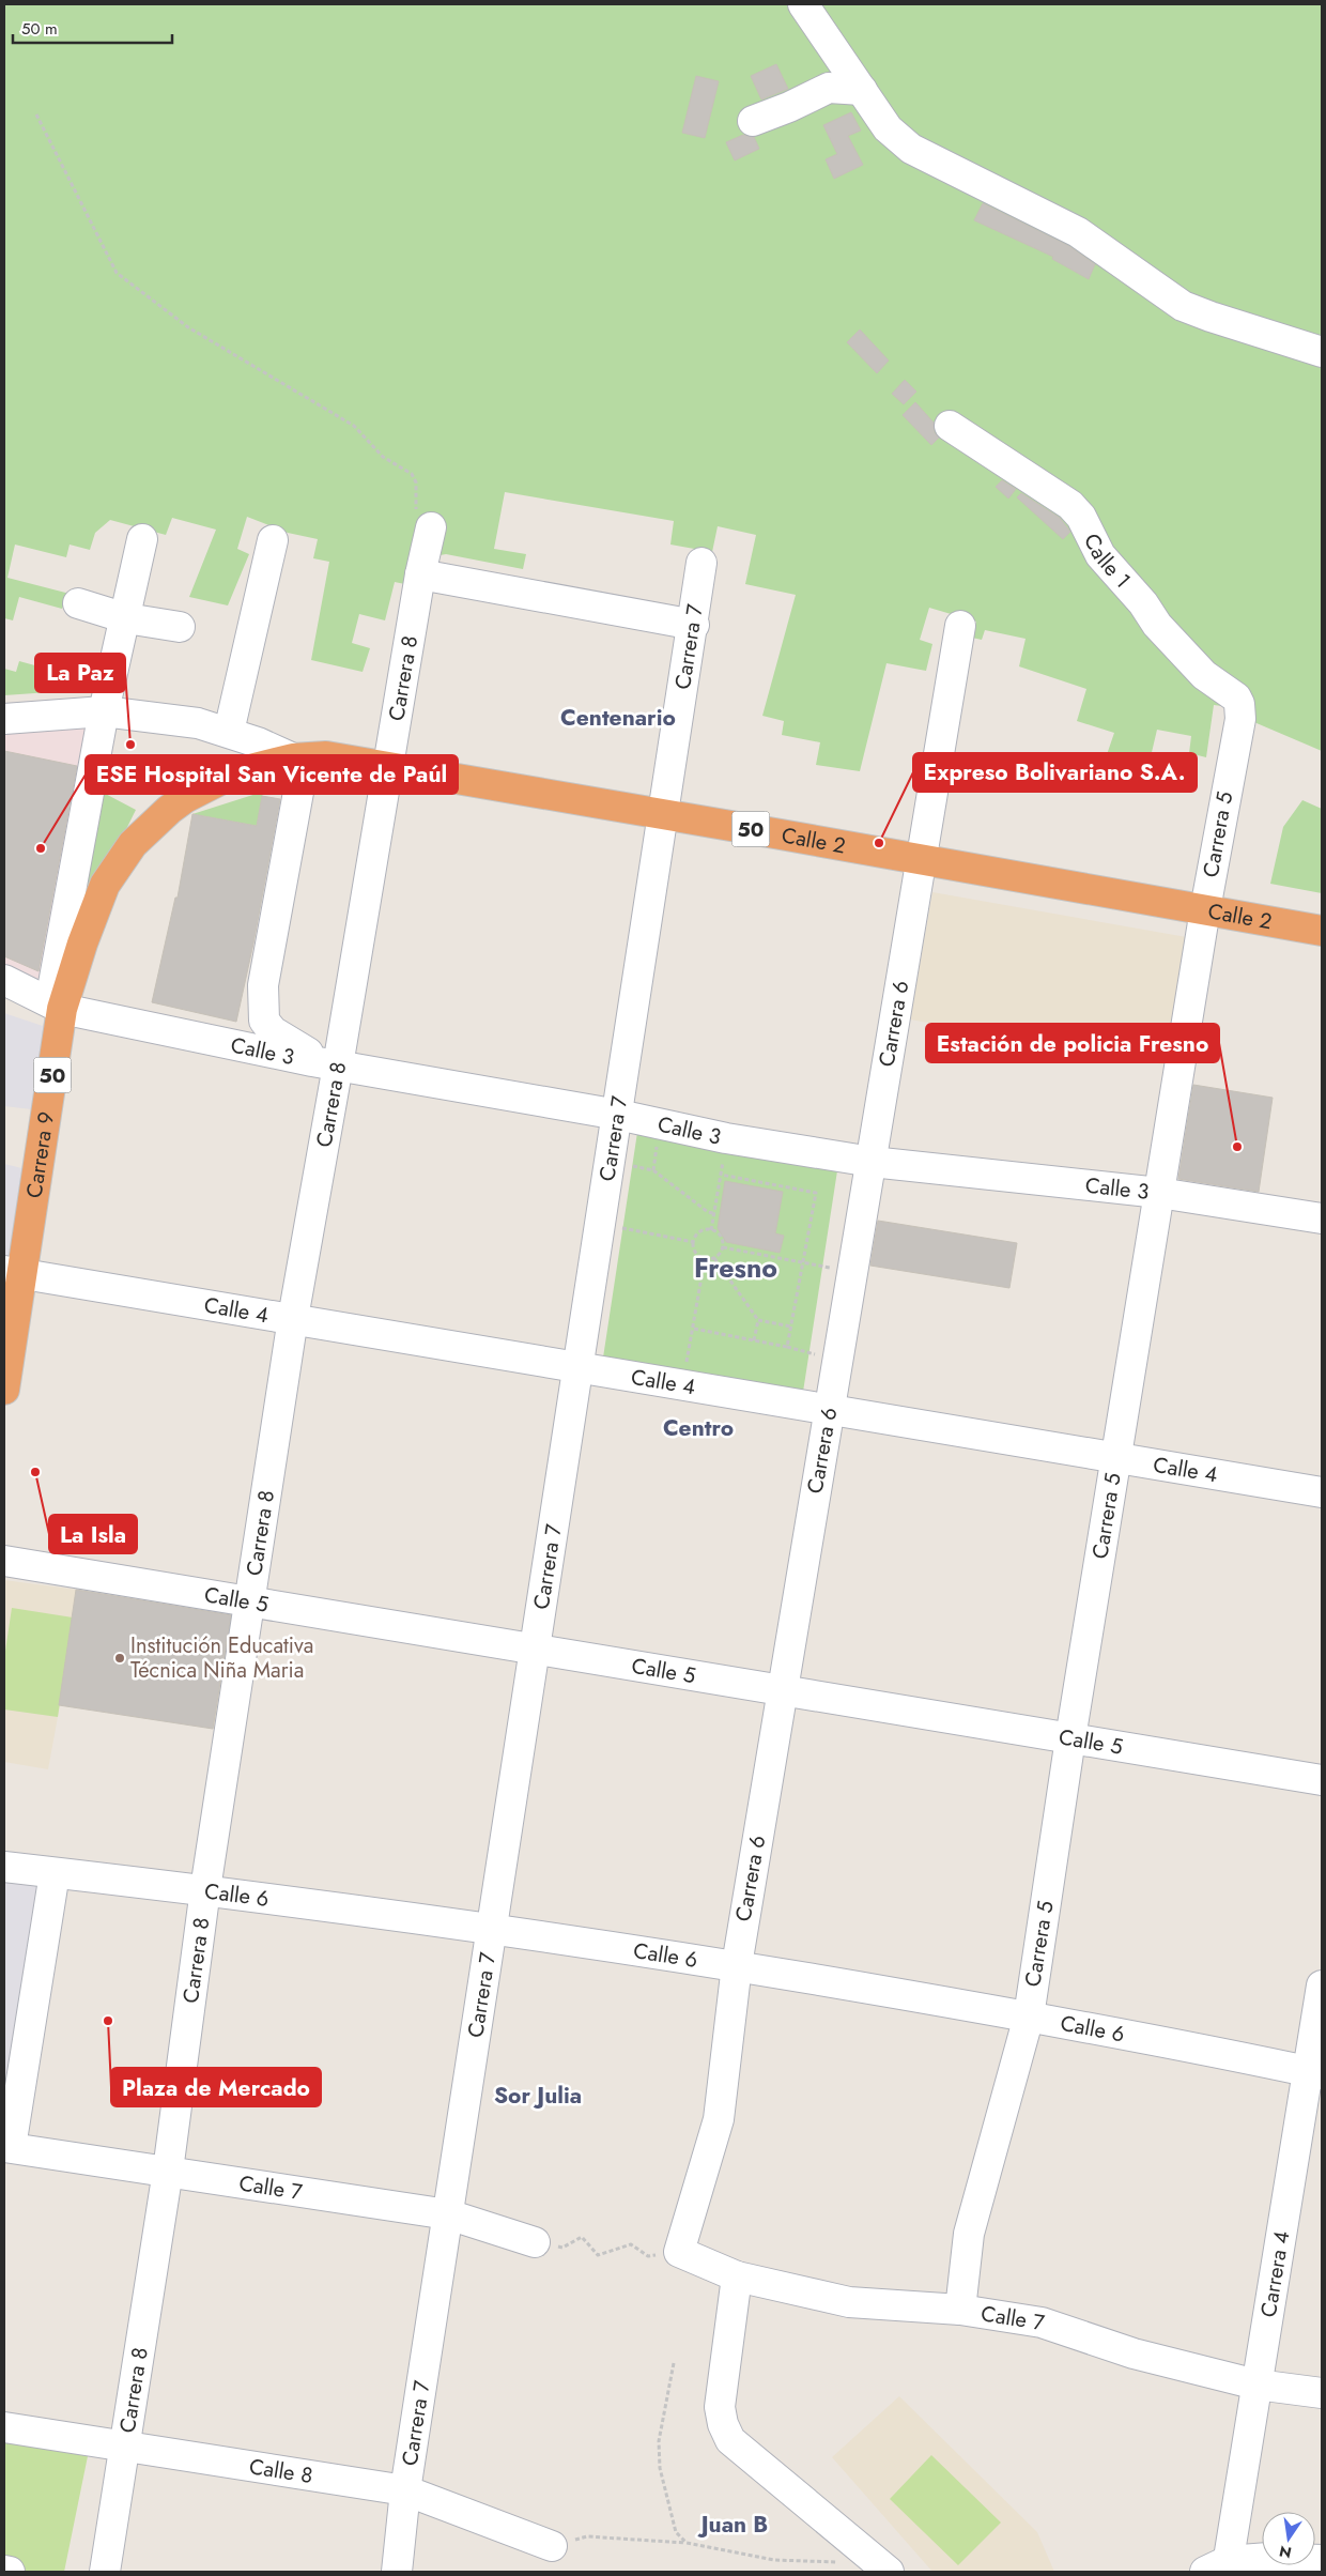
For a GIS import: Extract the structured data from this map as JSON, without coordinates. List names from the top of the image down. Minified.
{"streets":{"highway":["50","Calle 2","Carrera 9"],"street":["Calle 1","Carrera 7","Carrera 8","Carrera 5","Carrera 6","Calle 3","Calle 4","Calle 5","Calle 6","Calle 7","Carrera 4","Calle 8"]},"crossings":[["Calle 1","Carrera 5"],["Carrera 7","Calle 2"],["Carrera 7","Calle 3"],["Carrera 7","Calle 4"],["Carrera 7","Calle 5"],["Carrera 7","Calle 6"],["Carrera 7","Calle 7"],["Carrera 7","Calle 8"],["Carrera 8","Calle 2"],["Carrera 8","Calle 3"],["Carrera 8","Calle 4"],["Carrera 8","Calle 5"],["Carrera 8","Calle 6"],["Carrera 8","Calle 7"],["Carrera 8","Calle 8"],["Carrera 5","Calle 2"],["Carrera 5","Calle 3"],["Carrera 5","Calle 4"],["Carrera 5","Calle 5"],["Carrera 5","Calle 6"],["Carrera 5","Calle 7"],["Calle 2","Carrera 6"],["Calle 2","Carrera 9"],["Carrera 6","Calle 3"],["Carrera 6","Calle 4"],["Carrera 6","Calle 5"],["Carrera 6","Calle 6"],["Carrera 6","Calle 7"],["Calle 3","Carrera 9"],["Carrera 9","Calle 4"],["Calle 6","Carrera 4"],["Calle 7","Carrera 4"]],"districts":["Centenario","Fresno","Centro","Sor Julia","Juan B"],"places":["La Paz","Expreso Bolivariano S.A.","ESE Hospital San Vicente de Paúl","Estación de policia Fresno","La Isla","Institución Educativa Técnica Niña Maria","Plaza de Mercado"],"scale_bar":"50 m","north":"bottom"}
